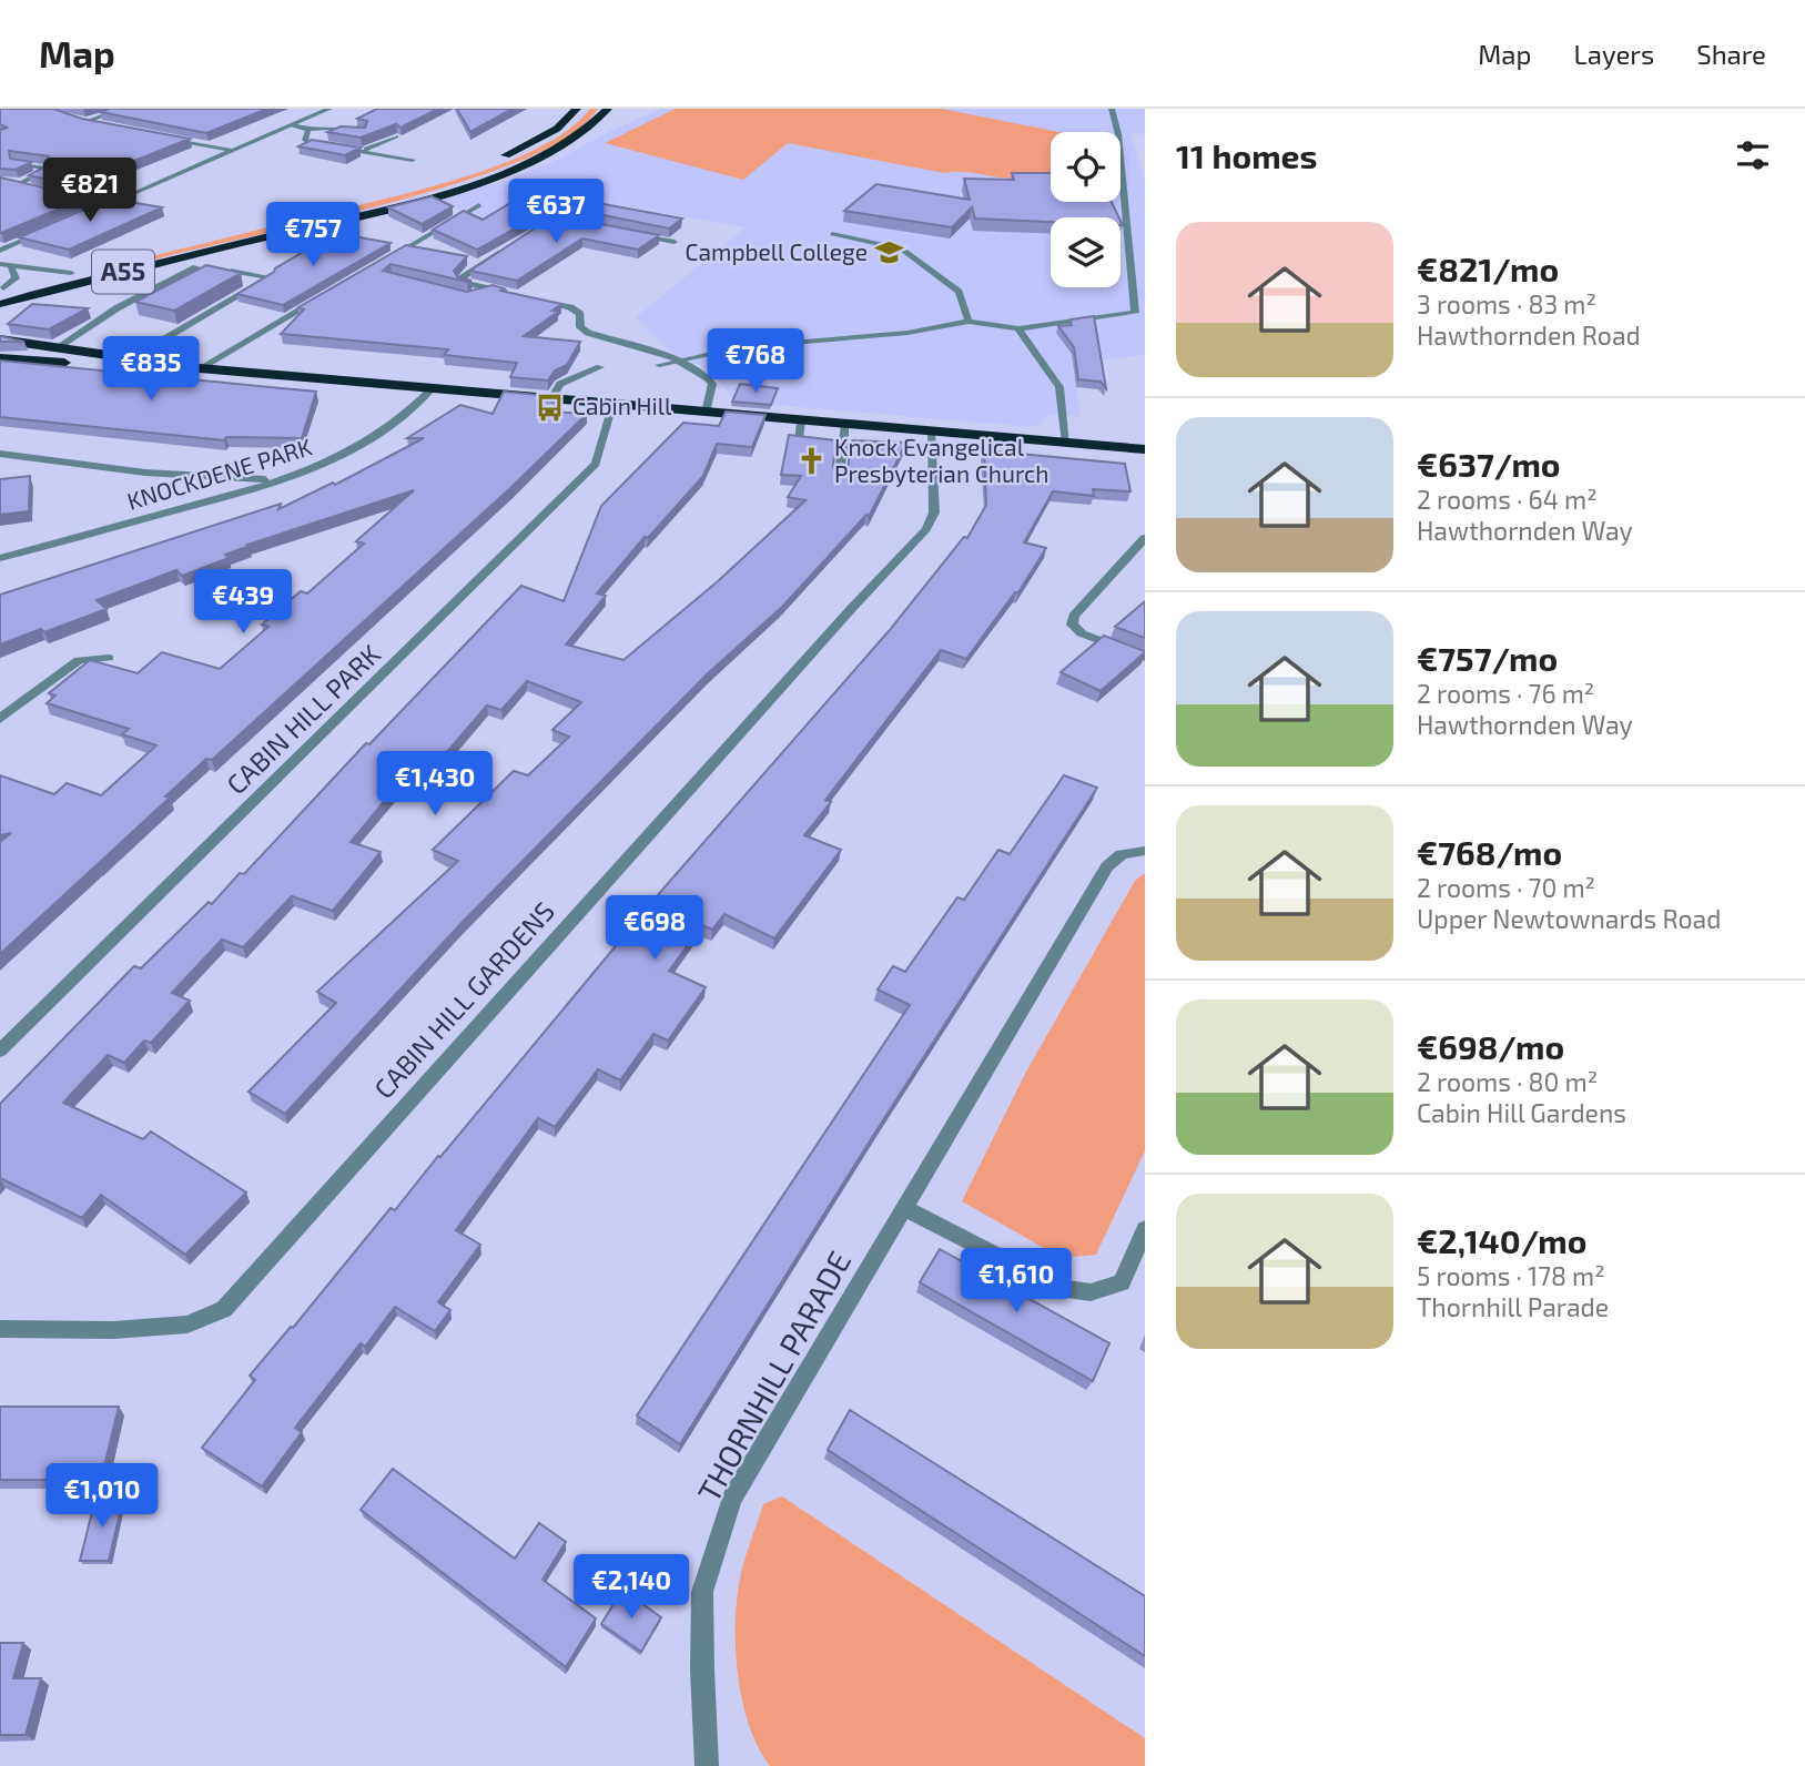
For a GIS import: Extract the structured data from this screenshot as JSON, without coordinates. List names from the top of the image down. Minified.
{"streets":{"highway":["A55"],"street":["KNOCKDENE PARK","CABIN HILL PARK","CABIN HILL GARDENS","THORNHILL PARADE"]},"places":{"school or university":["Campbell College"],"bus stop":["Cabin Hill"],"church":["Knock Evangelical Presbyterian Church"]},"page":{"header":"Map","nav":["Map","Layers","Share"],"heading":"11 homes","price":["€821","€637","€757","€768","€835","€439","€1,430","€698","€1,610","€1,010","€2,140"],"list":[{"name":"€821/mo","note":"3 rooms · 83 m² · Hawthornden Road"},{"name":"€637/mo","note":"2 rooms · 64 m² · Hawthornden Way"},{"name":"€757/mo","note":"2 rooms · 76 m² · Hawthornden Way"},{"name":"€768/mo","note":"2 rooms · 70 m² · Upper Newtownards Road"},{"name":"€698/mo","note":"2 rooms · 80 m² · Cabin Hill Gardens"},{"name":"€2,140/mo","note":"5 rooms · 178 m² · Thornhill Parade"}]}}
